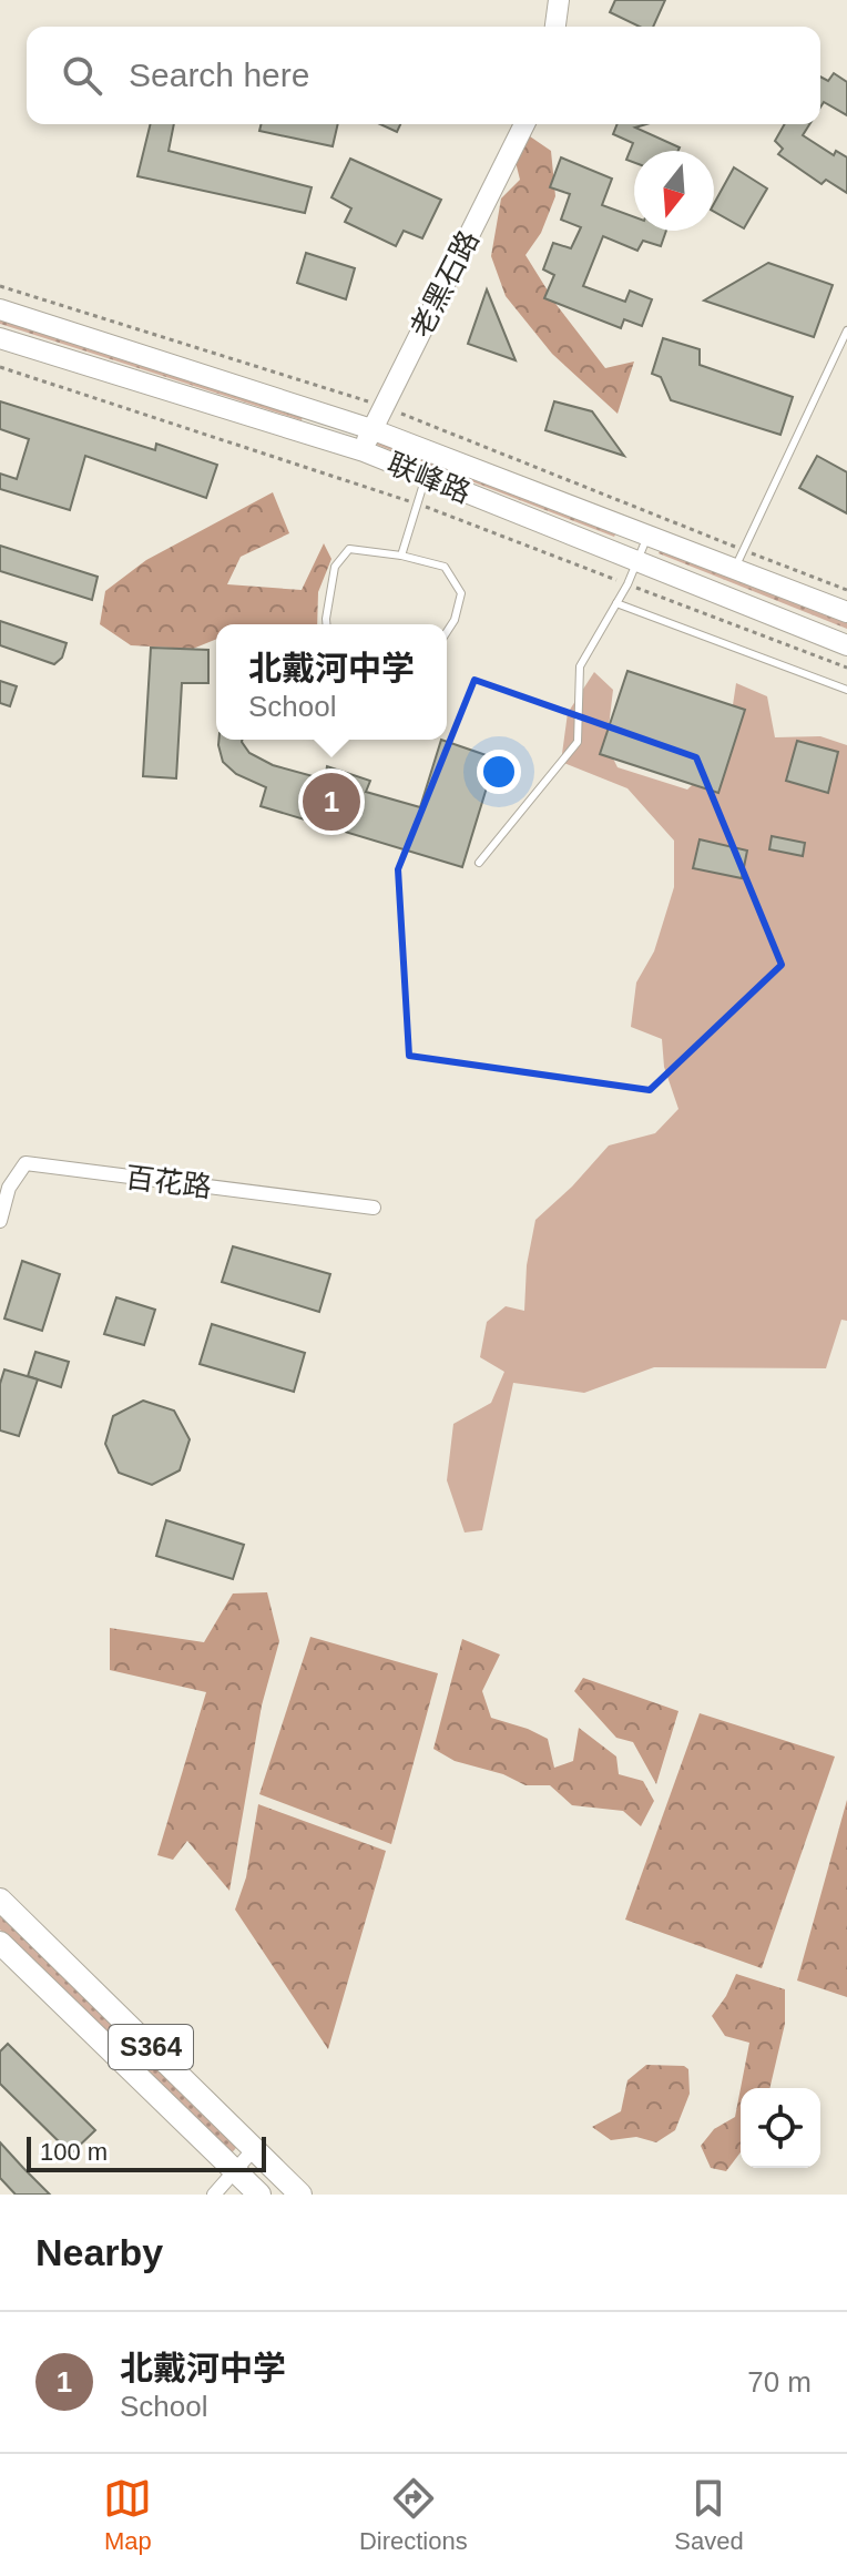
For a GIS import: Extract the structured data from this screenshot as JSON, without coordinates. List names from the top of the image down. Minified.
{"streets":{"main road":["老黑石路","联峰路","S364"],"street":["百花路"]},"crossings":[["老黑石路","联峰路"]],"scale_bar":"100 m","north":"bottom","page":{"search":"Search here","popup":["北戴河中学","School"],"pins":"1","scale":"100 m","heading":"Nearby","list":[{"mark":"1","name":"北戴河中学","note":"School","value":"70 m"}],"nav":["Map","Directions","Saved"]}}
